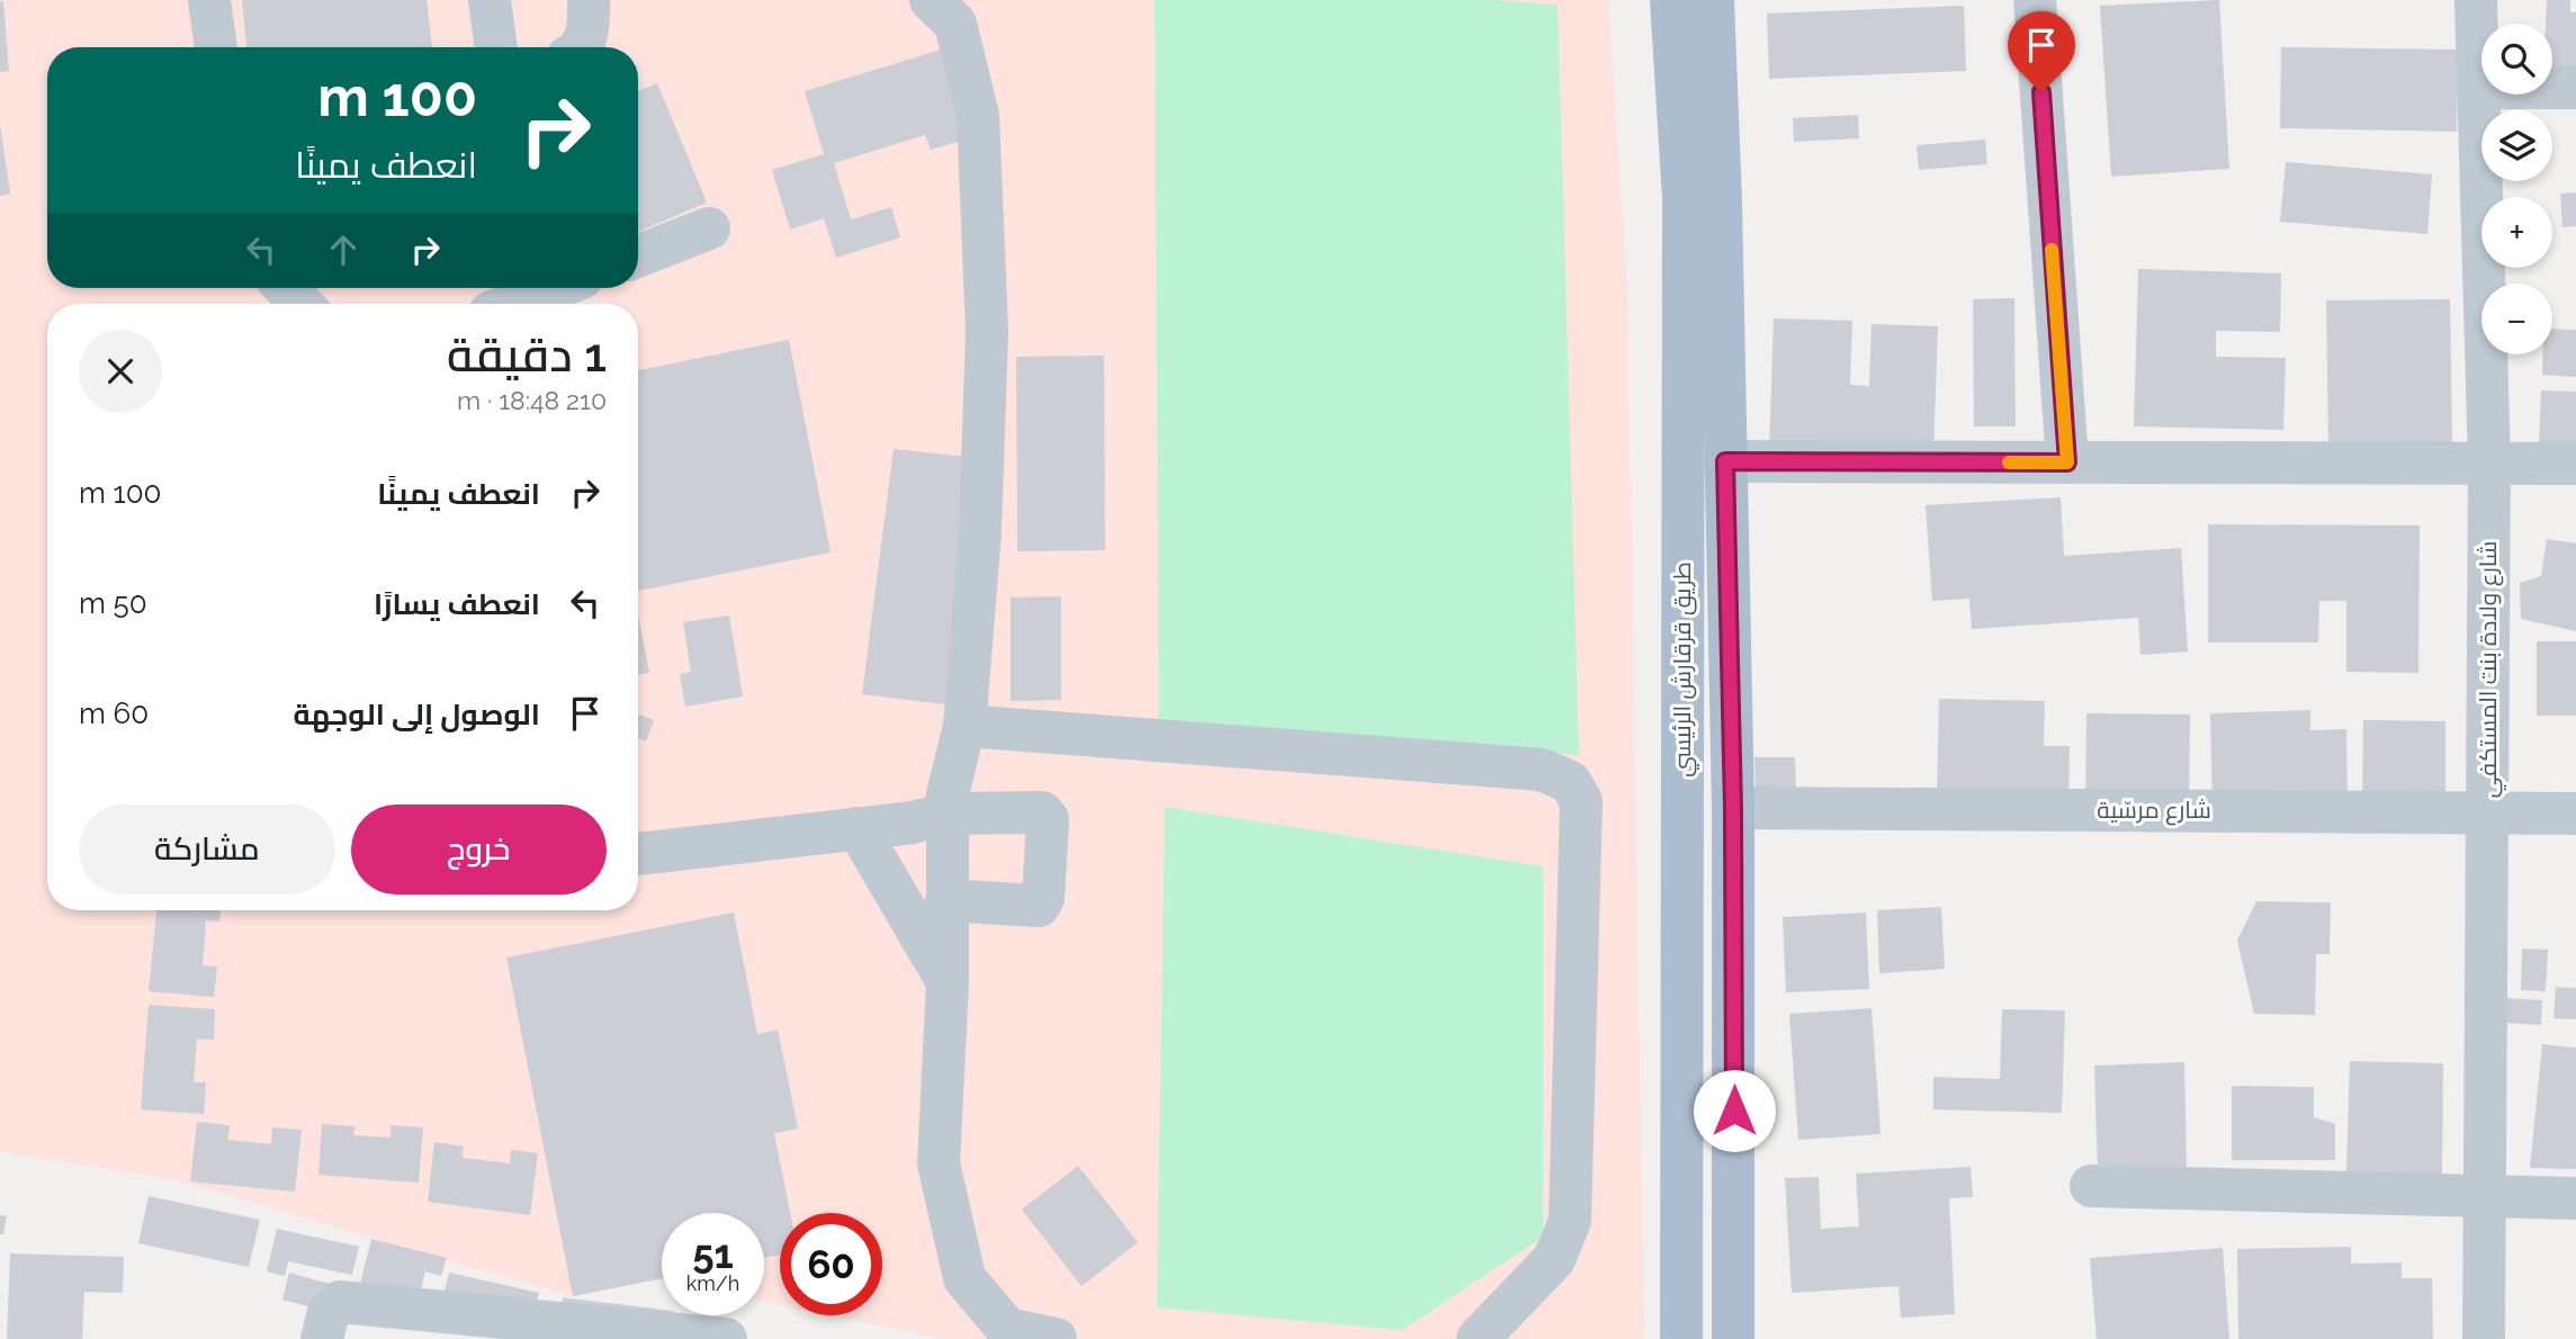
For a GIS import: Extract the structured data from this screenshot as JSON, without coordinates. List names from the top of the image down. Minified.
{"streets":{"main road":["طريق قرقارش الرئيسي"],"street":["شارع ولادة بنت المستكفي","شارع مرسّية"]},"crossings":[["طريق قرقارش الرئيسي","شارع مرسّية"],["شارع ولادة بنت المستكفي","شارع مرسّية"]],"page":{"map_buttons":["+","−"],"turn":["100 m","انعطف يمينًا"],"heading":["1 دقيقة","210 m · 18:48"],"list":[{"name":"انعطف يمينًا","value":"100 m"},{"name":"انعطف يسارًا","value":"50 m"},{"name":"الوصول إلى الوجهة","value":"60 m"}],"buttons":["خروج","مشاركة"],"speed":"51 km/h","limit":"60"}}
